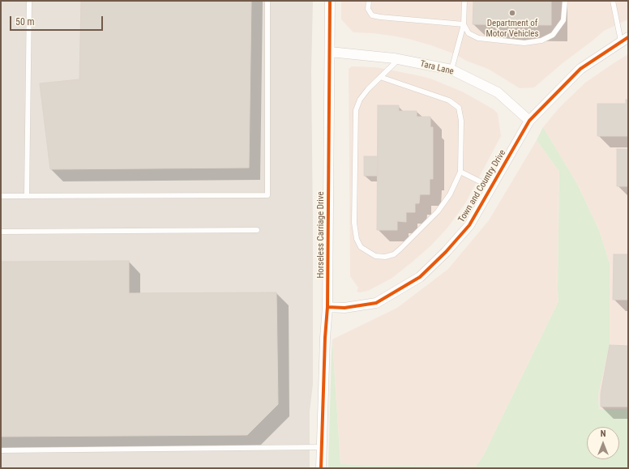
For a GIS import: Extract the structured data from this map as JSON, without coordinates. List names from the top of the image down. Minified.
{"streets":{"street":["Tara Lane","Town and Country Drive","Horseless Carriage Drive"]},"crossings":[["Tara Lane","Town and Country Drive"],["Tara Lane","Horseless Carriage Drive"],["Town and Country Drive","Horseless Carriage Drive"]],"places":["Department of Motor Vehicles"],"scale_bar":"50 m","north":"top"}
